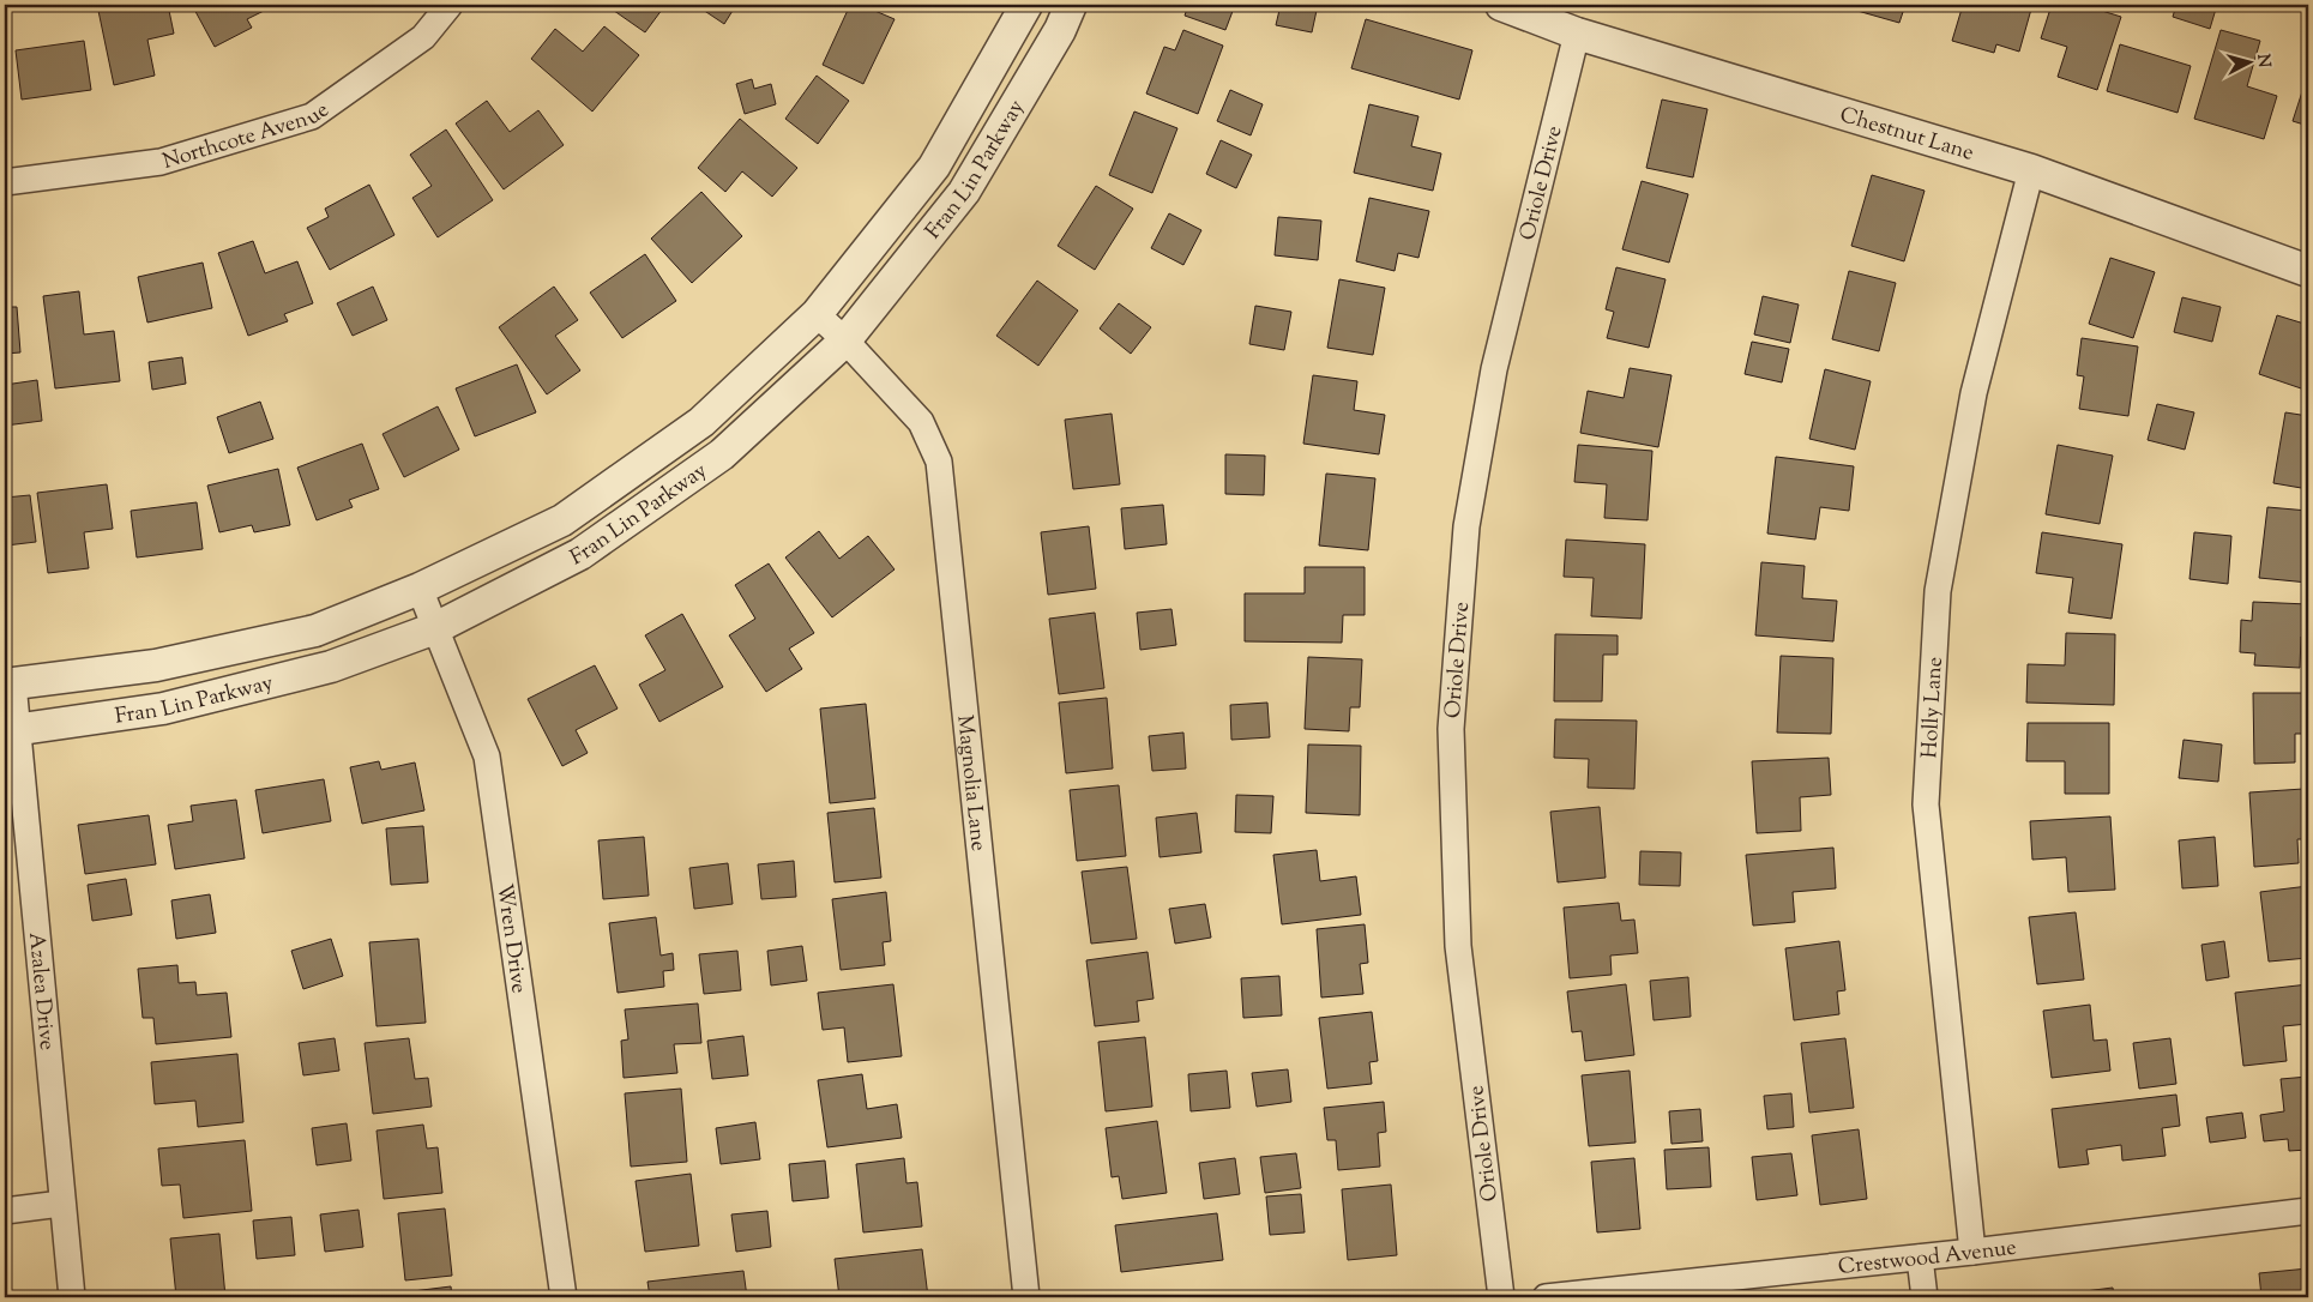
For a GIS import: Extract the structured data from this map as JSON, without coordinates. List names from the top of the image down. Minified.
{"streets":{"street":["Northcote Avenue","Chestnut Lane","Fran Lin Parkway","Oriole Drive","Holly Lane","Magnolia Lane","Wren Drive","Azalea Drive","Crestwood Avenue"]},"crossings":[["Chestnut Lane","Oriole Drive"],["Chestnut Lane","Holly Lane"],["Fran Lin Parkway","Magnolia Lane"],["Fran Lin Parkway","Wren Drive"],["Fran Lin Parkway","Azalea Drive"],["Holly Lane","Crestwood Avenue"]],"north":"right"}
